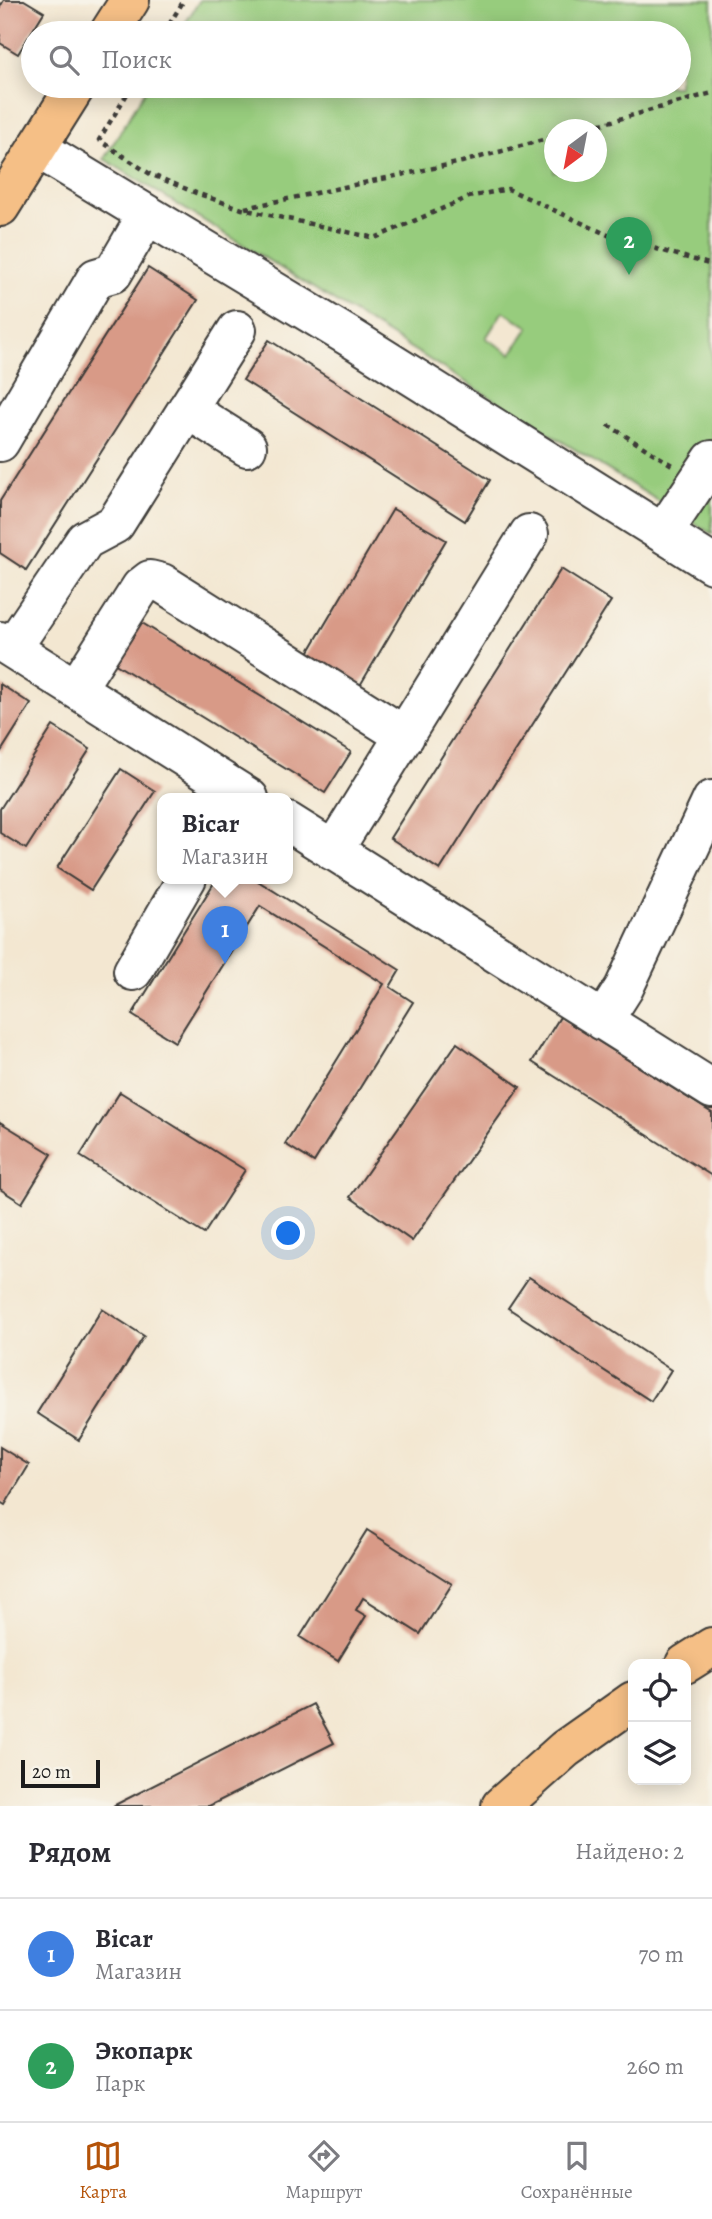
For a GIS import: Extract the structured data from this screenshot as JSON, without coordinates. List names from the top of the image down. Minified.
{"scale_bar":"20 m","north":"bottom left","page":{"search":"Поиск","pins":["2","1"],"popup":["Bicar","Магазин"],"scale":"20 m","heading":["Рядом","Найдено: 2"],"list":[{"mark":"1","name":"Bicar","note":"Магазин","value":"70 m"},{"mark":"2","name":"Экопарк","note":"Парк","value":"260 m"}],"nav":["Карта","Маршрут","Сохранённые"]}}
